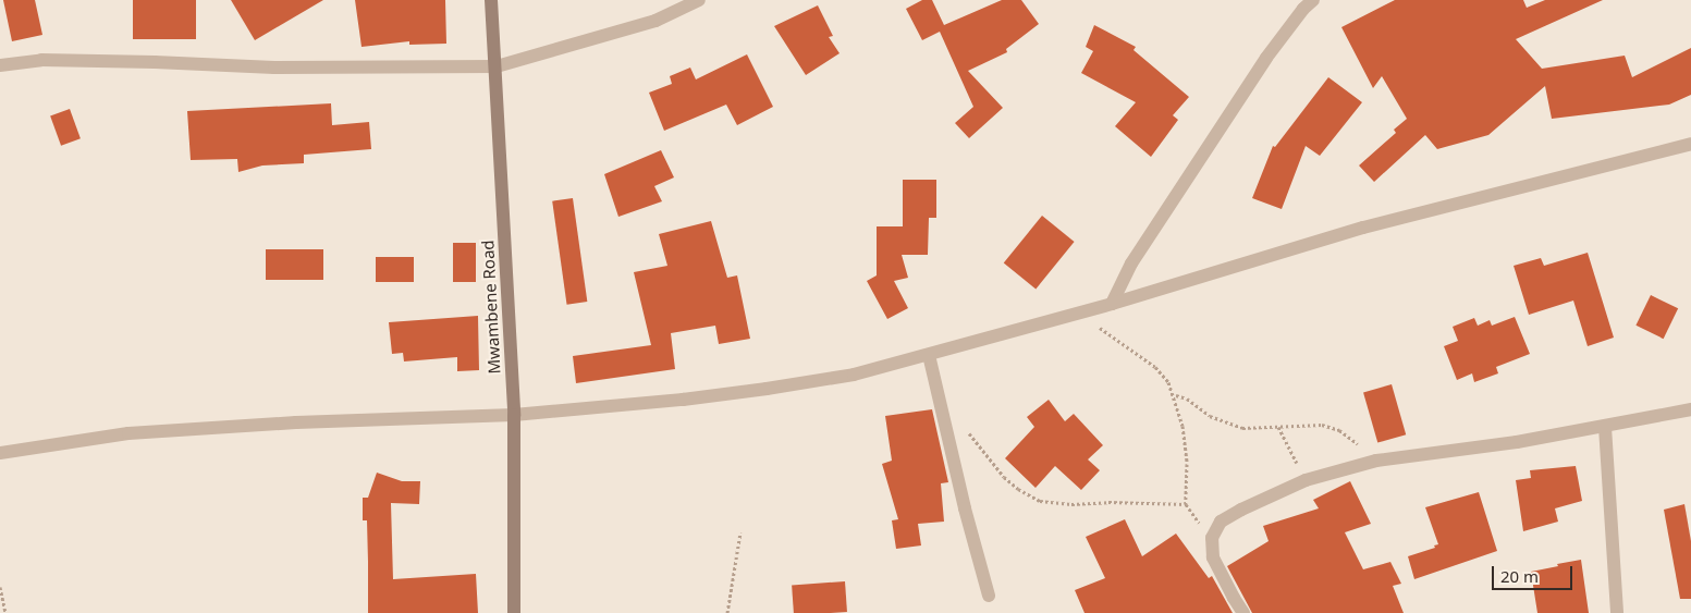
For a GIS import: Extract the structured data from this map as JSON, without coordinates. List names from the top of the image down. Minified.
{"streets":{"street":["Mwambene Road"]},"scale_bar":"20 m"}
